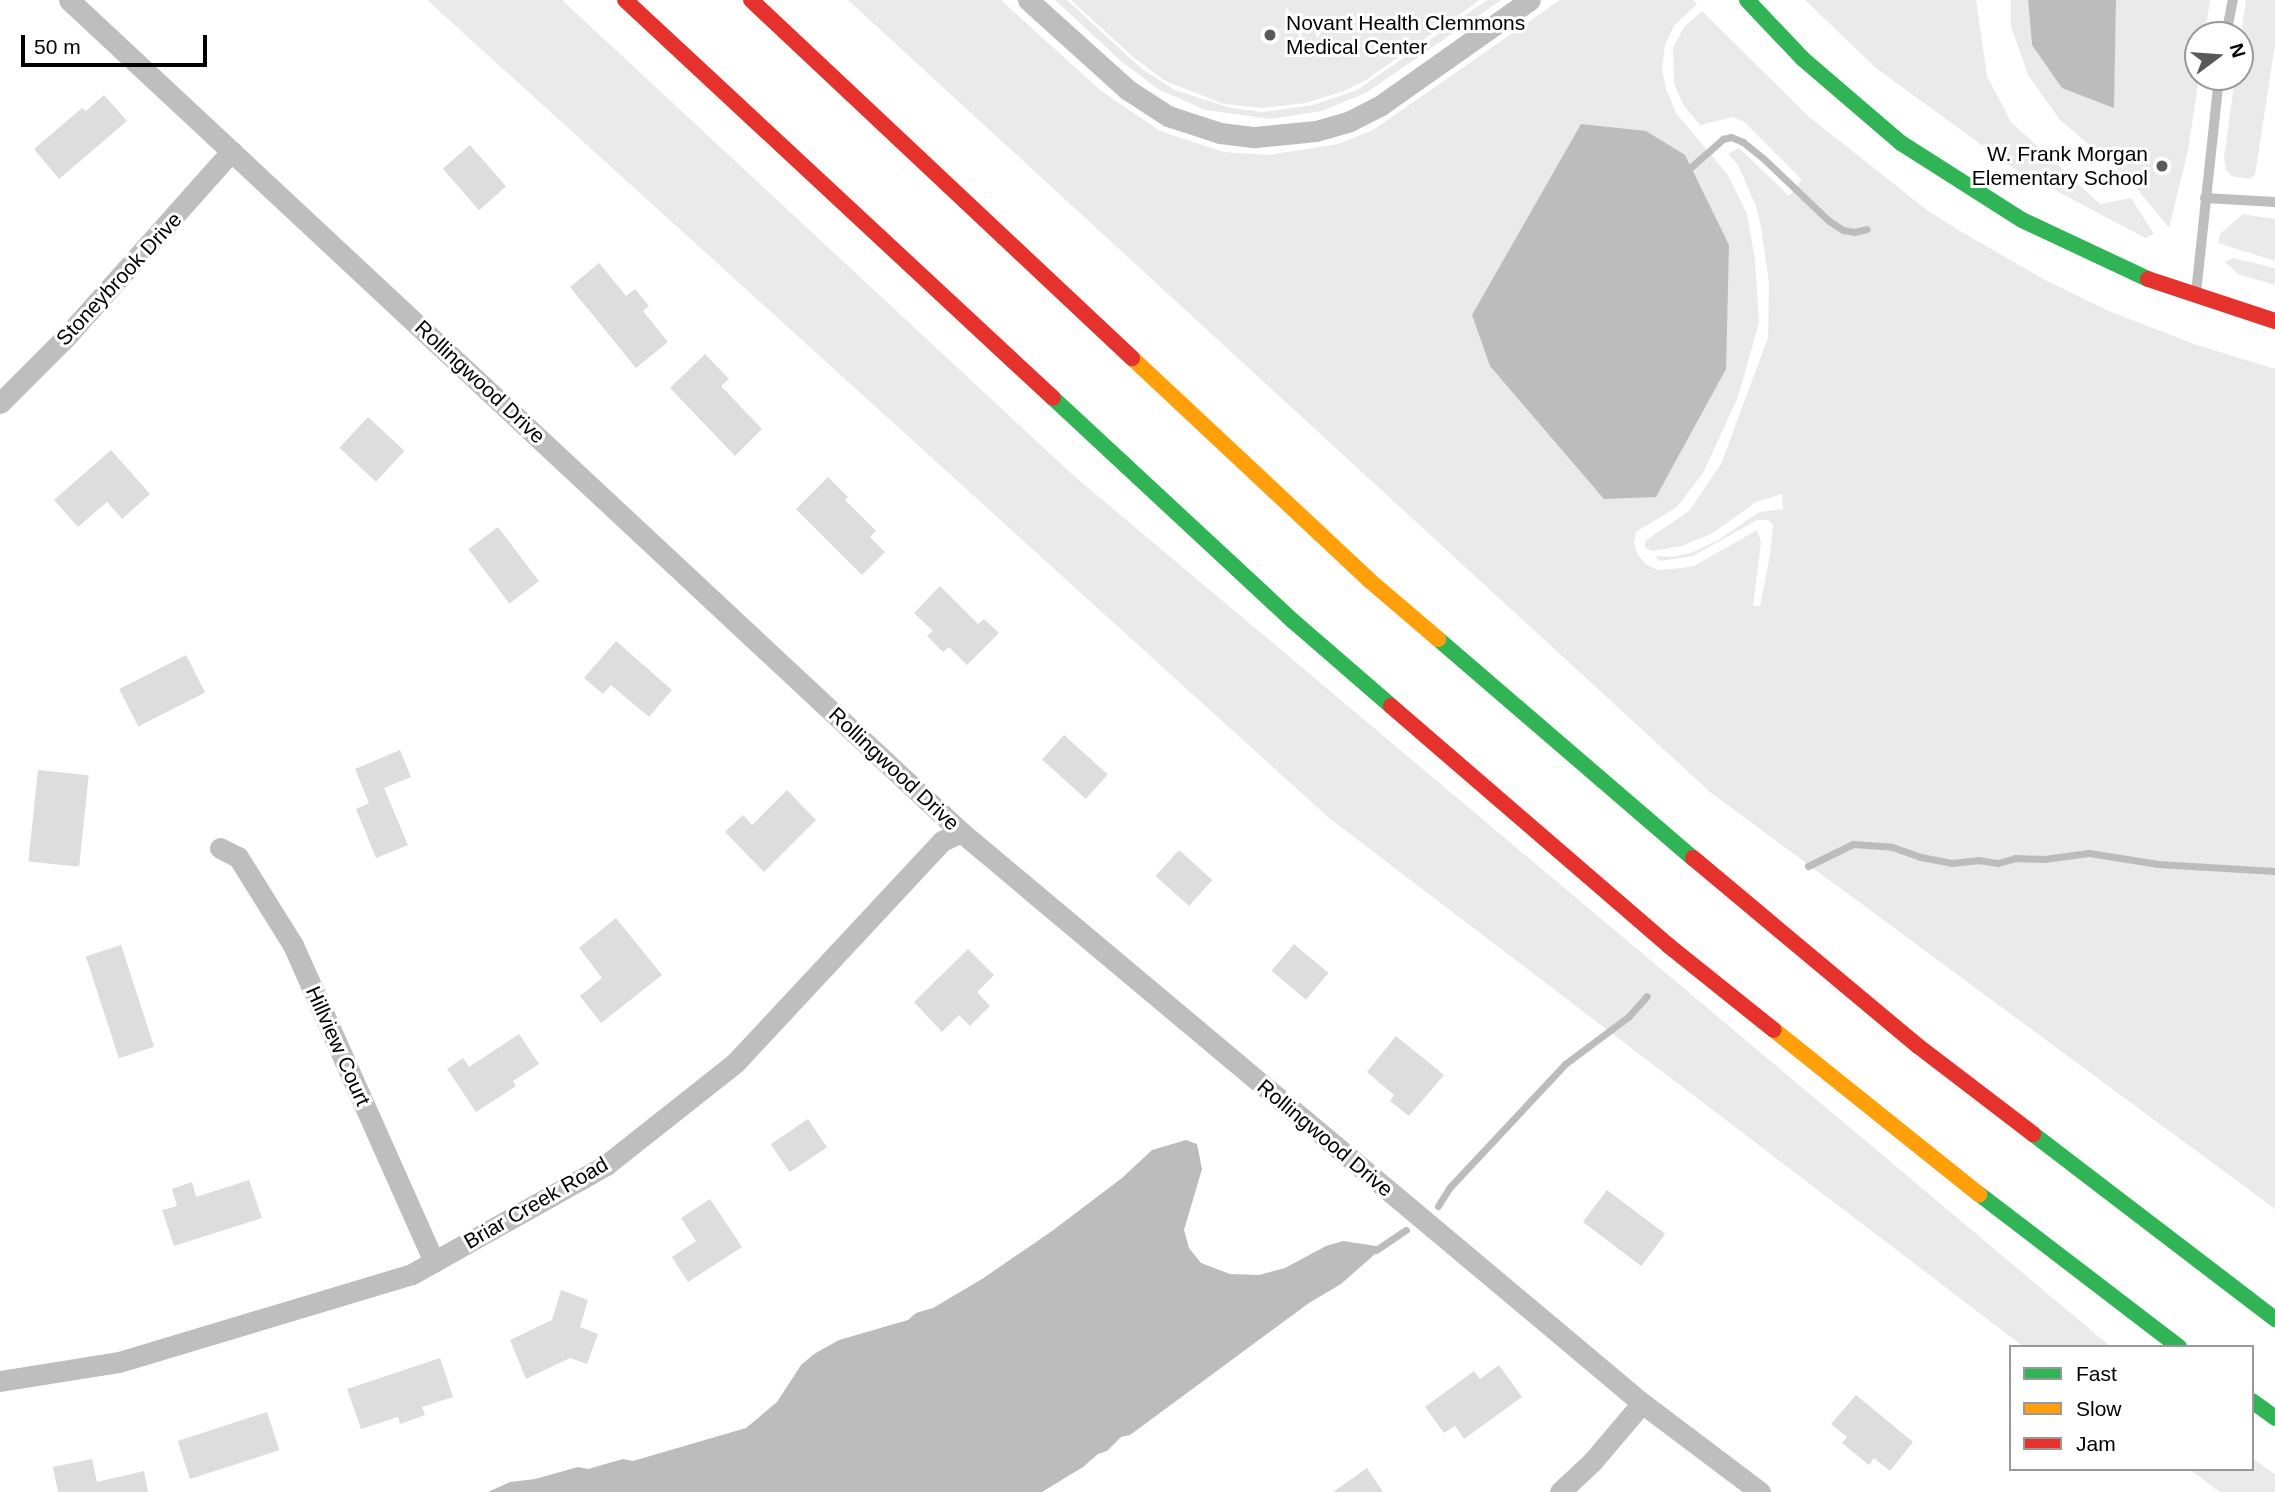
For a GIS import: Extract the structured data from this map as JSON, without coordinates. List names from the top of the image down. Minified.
{"streets":{"street":["Stoneybrook Drive","Rollingwood Drive","Hillview Court","Briar Creek Road"]},"crossings":[["Stoneybrook Drive","Rollingwood Drive"],["Rollingwood Drive","Briar Creek Road"],["Hillview Court","Briar Creek Road"]],"places":["Novant Health Clemmons Medical Center","W. Frank Morgan Elementary School"],"legend":["Fast","Slow","Jam"],"scale_bar":"50 m","north":"right"}
